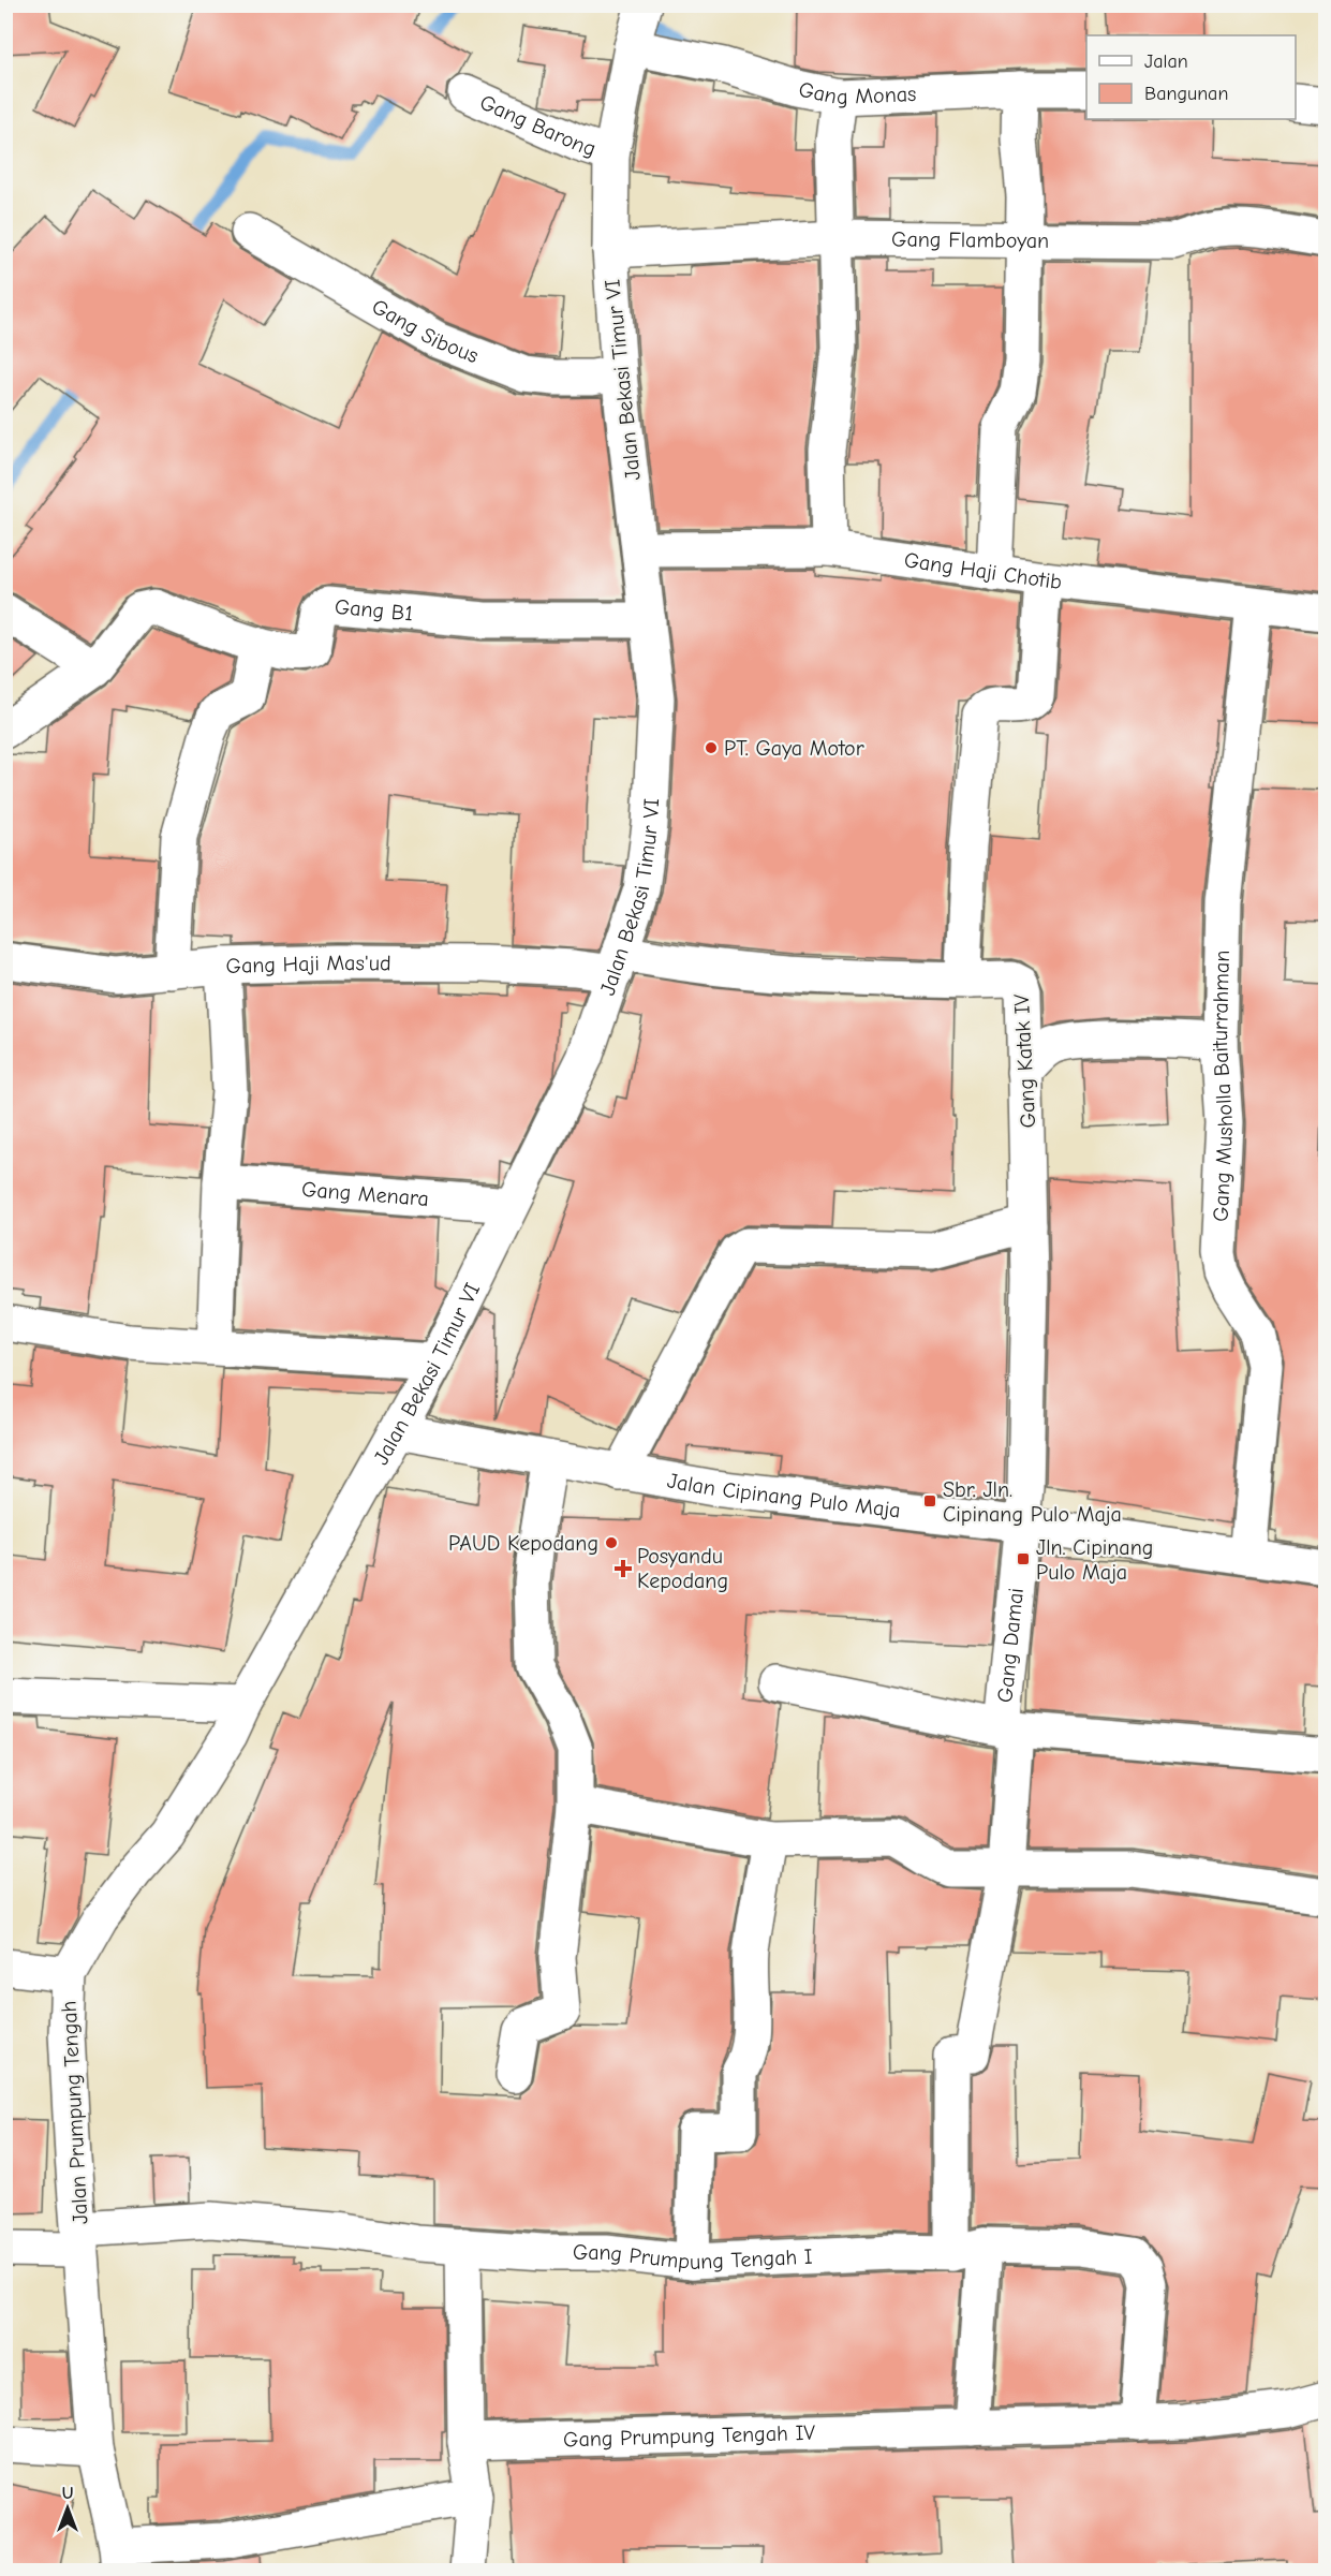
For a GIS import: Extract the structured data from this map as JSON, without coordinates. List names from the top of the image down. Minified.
{"streets":{"street":["Gang Monas","Gang Barong","Gang Flamboyan","Gang Sibous","Jalan Bekasi Timur VI","Gang Haji Chotib","Gang B1","Gang Haji Mas'ud","Gang Katak IV","Gang Musholla Baiturrahman","Gang Menara","Jalan Cipinang Pulo Maja","Gang Damai","Jalan Prumpung Tengah","Gang Prumpung Tengah I","Gang Prumpung Tengah IV"]},"crossings":[["Gang Monas","Jalan Bekasi Timur VI"],["Gang Barong","Jalan Bekasi Timur VI"],["Gang Flamboyan","Jalan Bekasi Timur VI"],["Gang Sibous","Jalan Bekasi Timur VI"],["Jalan Bekasi Timur VI","Gang Haji Chotib"],["Jalan Bekasi Timur VI","Gang B1"],["Jalan Bekasi Timur VI","Gang Haji Mas'ud"],["Jalan Bekasi Timur VI","Gang Menara"],["Jalan Bekasi Timur VI","Jalan Cipinang Pulo Maja"],["Jalan Bekasi Timur VI","Jalan Prumpung Tengah"],["Gang Haji Chotib","Gang Musholla Baiturrahman"],["Gang Haji Mas'ud","Gang Katak IV"],["Gang Katak IV","Jalan Cipinang Pulo Maja"],["Gang Katak IV","Gang Damai"],["Gang Musholla Baiturrahman","Jalan Cipinang Pulo Maja"],["Jalan Cipinang Pulo Maja","Gang Damai"],["Gang Damai","Gang Prumpung Tengah I"],["Jalan Prumpung Tengah","Gang Prumpung Tengah I"],["Gang Prumpung Tengah I","Gang Prumpung Tengah IV"]],"places":{"other":["PT. Gaya Motor","PAUD Kepodang"],"transit":["Sbr. Jln. Cipinang Pulo Maja","Jln. Cipinang Pulo Maja"],"health":["Posyandu Kepodang"]},"legend":["Jalan","Bangunan"],"north":"top"}
